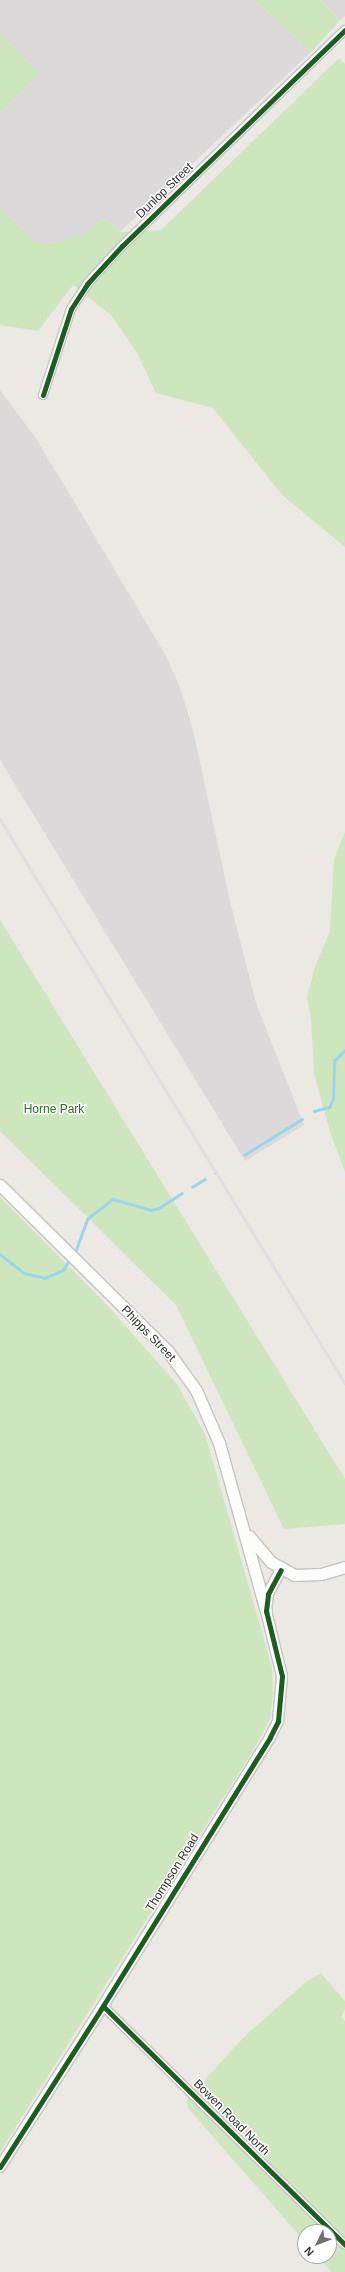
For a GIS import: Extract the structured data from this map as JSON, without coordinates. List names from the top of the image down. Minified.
{"streets":{"main road":["Phipps Street"],"street":["Dunlop Street","Thompson Road","Bowen Road North"]},"crossings":[["Thompson Road","Bowen Road North"]],"parks":["Horne Park"],"north":"bottom left"}
